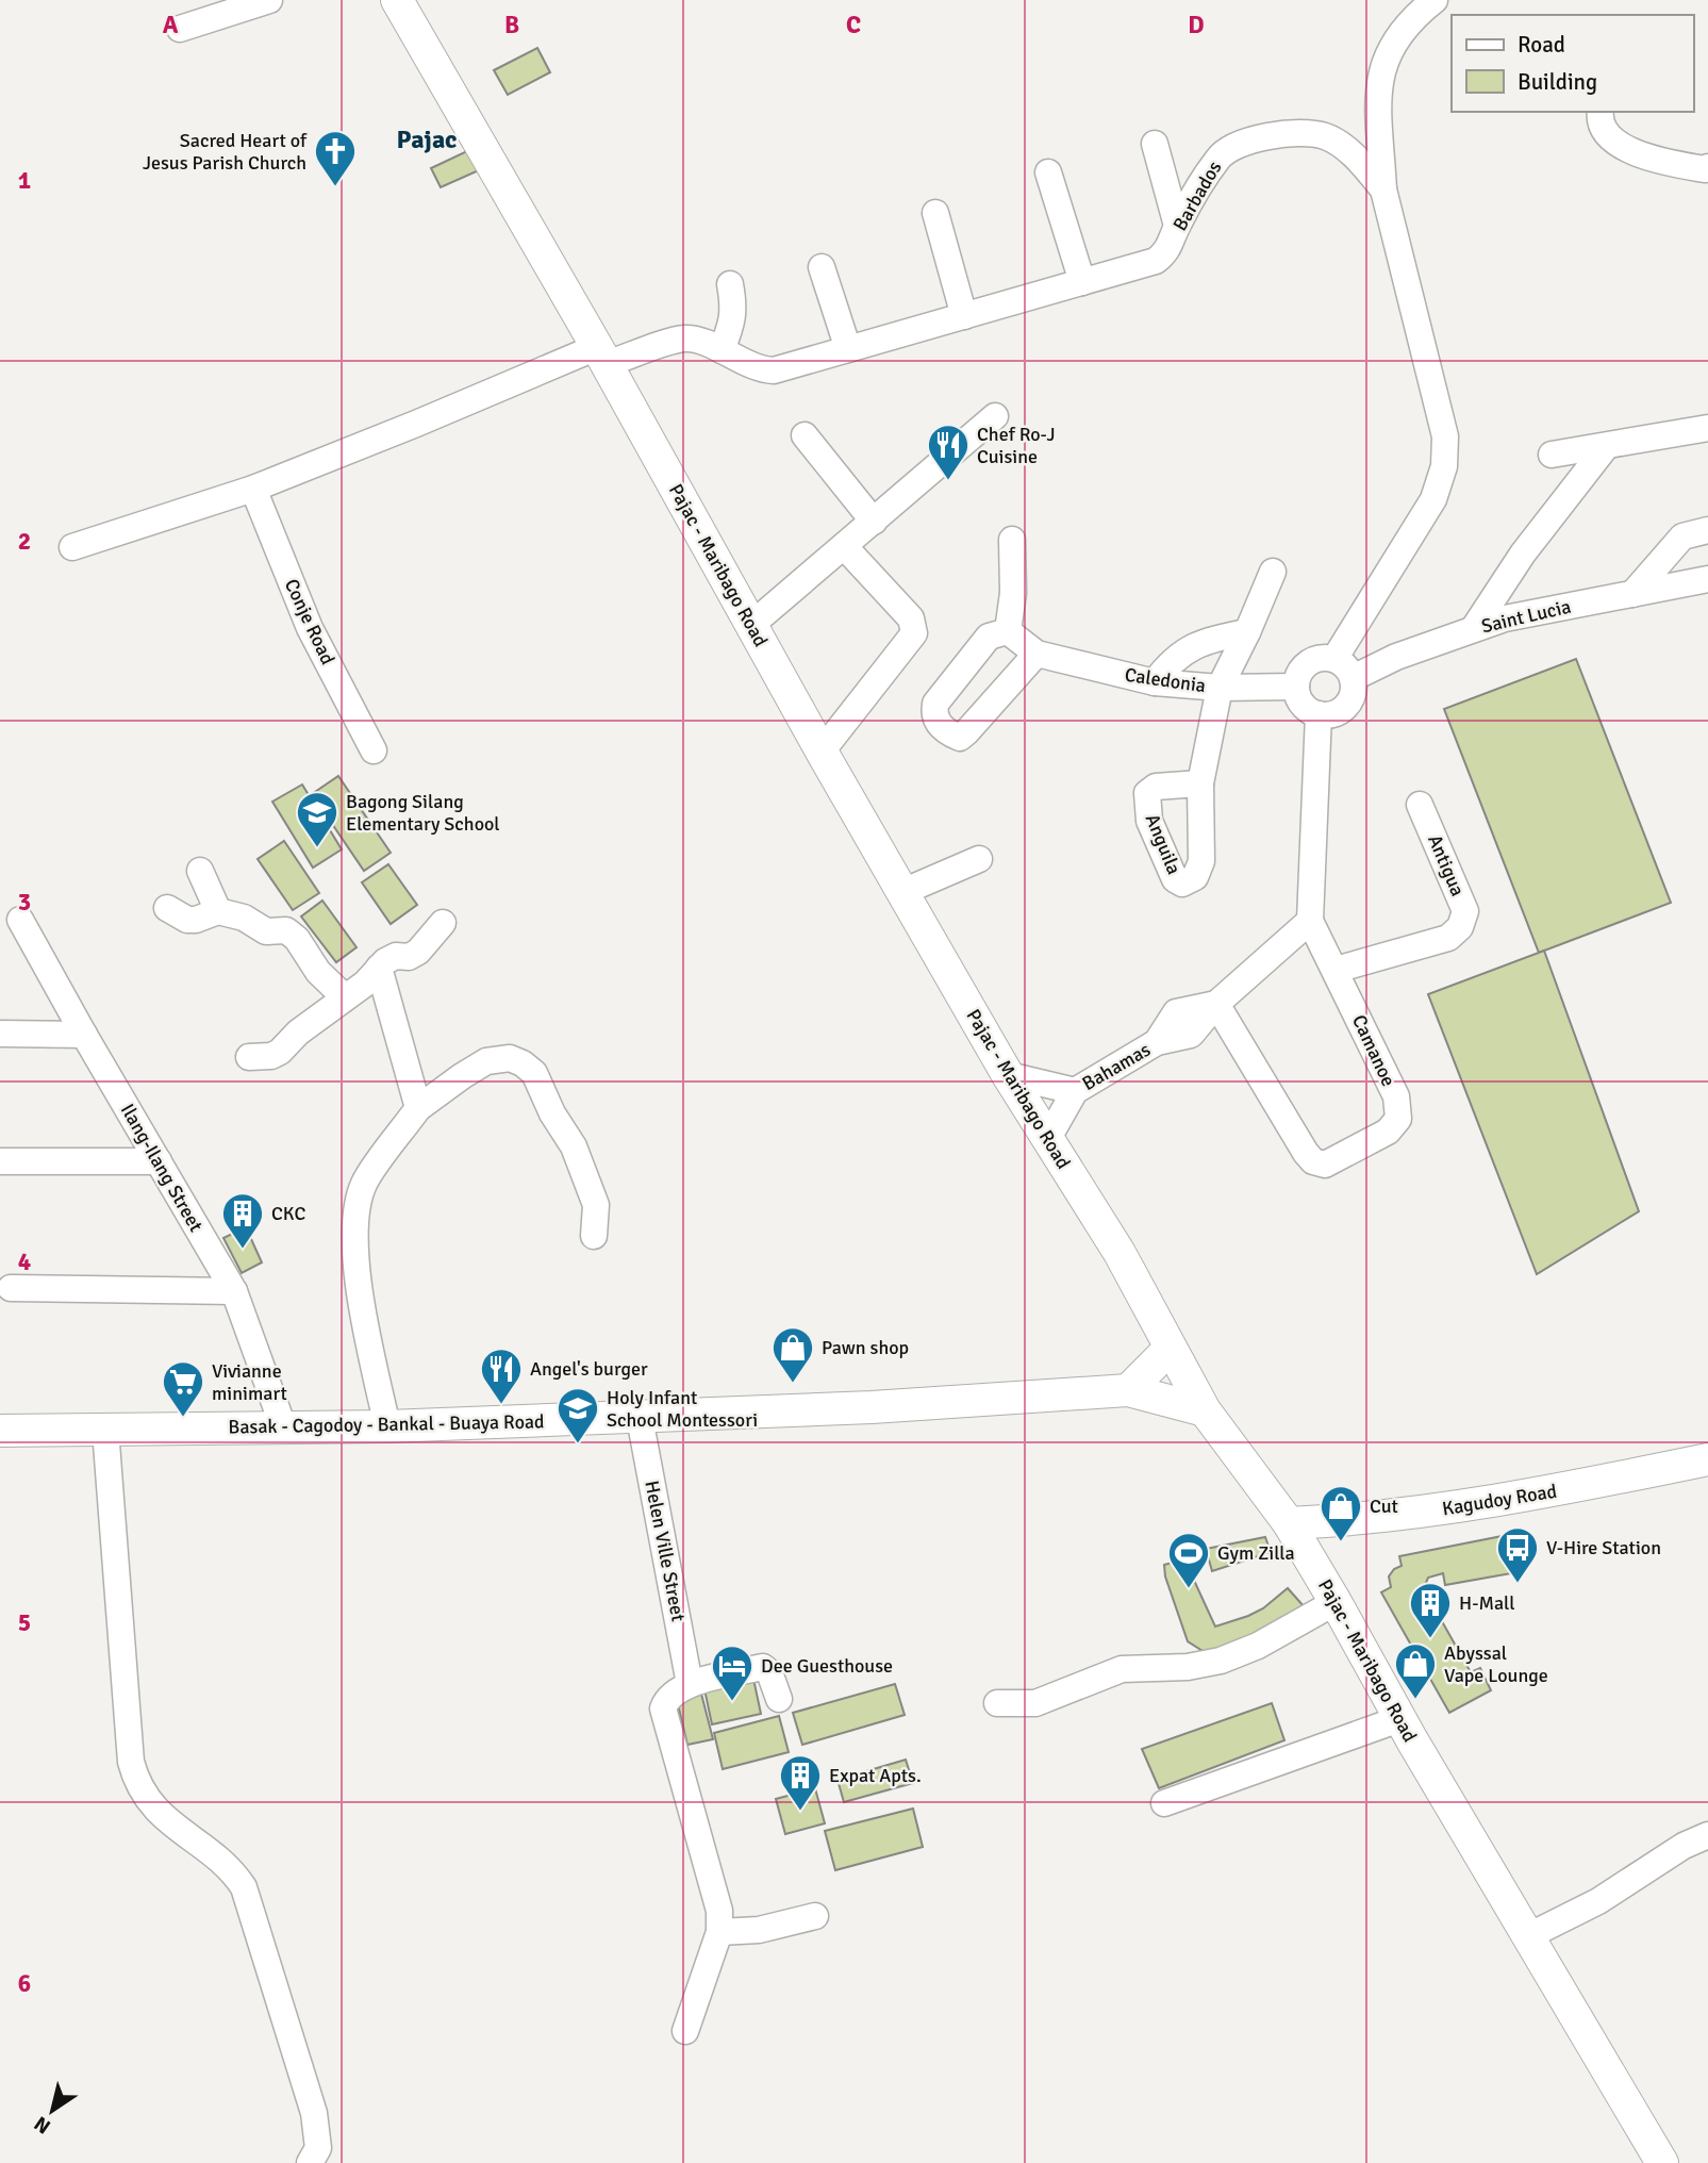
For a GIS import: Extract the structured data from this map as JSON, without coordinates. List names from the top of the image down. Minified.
{"streets":{"street":["Barbados","Pajac - Maribago Road","Saint Lucia","Conje Road","Caledonia","Antigua","Camanoe","Bahamas","Ilang-Ilang Street","Basak - Cagodoy - Bankal - Buaya Road","Kagudoy Road","Helen Ville Street"]},"crossings":[["Barbados","Pajac - Maribago Road"],["Barbados","Saint Lucia"],["Barbados","Conje Road"],["Barbados","Caledonia"],["Pajac - Maribago Road","Bahamas"],["Pajac - Maribago Road","Basak - Cagodoy - Bankal - Buaya Road"],["Pajac - Maribago Road","Kagudoy Road"],["Saint Lucia","Caledonia"],["Antigua","Camanoe"],["Camanoe","Bahamas"],["Ilang-Ilang Street","Basak - Cagodoy - Bankal - Buaya Road"],["Basak - Cagodoy - Bankal - Buaya Road","Helen Ville Street"]],"districts":["Pajac"],"places":{"church":["Sacred Heart of Jesus Parish Church"],"restaurant":["Chef Ro-J Cuisine","Angel's burger"],"school or university":["Bagong Silang Elementary School","Holy Infant School Montessori"],"building":["CKC","H-Mall","Expat Apts."],"shop":["Pawn shop","Cut","Abyssal Vape Lounge"],"supermarket":["Vivianne minimart"],"bus stop":["V-Hire Station"],"sports":["Gym Zilla"],"hotel":["Dee Guesthouse"]},"legend":["Road","Building"],"north":"bottom left","grid":{"columns":["A","B","C","D"],"rows":["1","2","3","4","5","6"]}}
